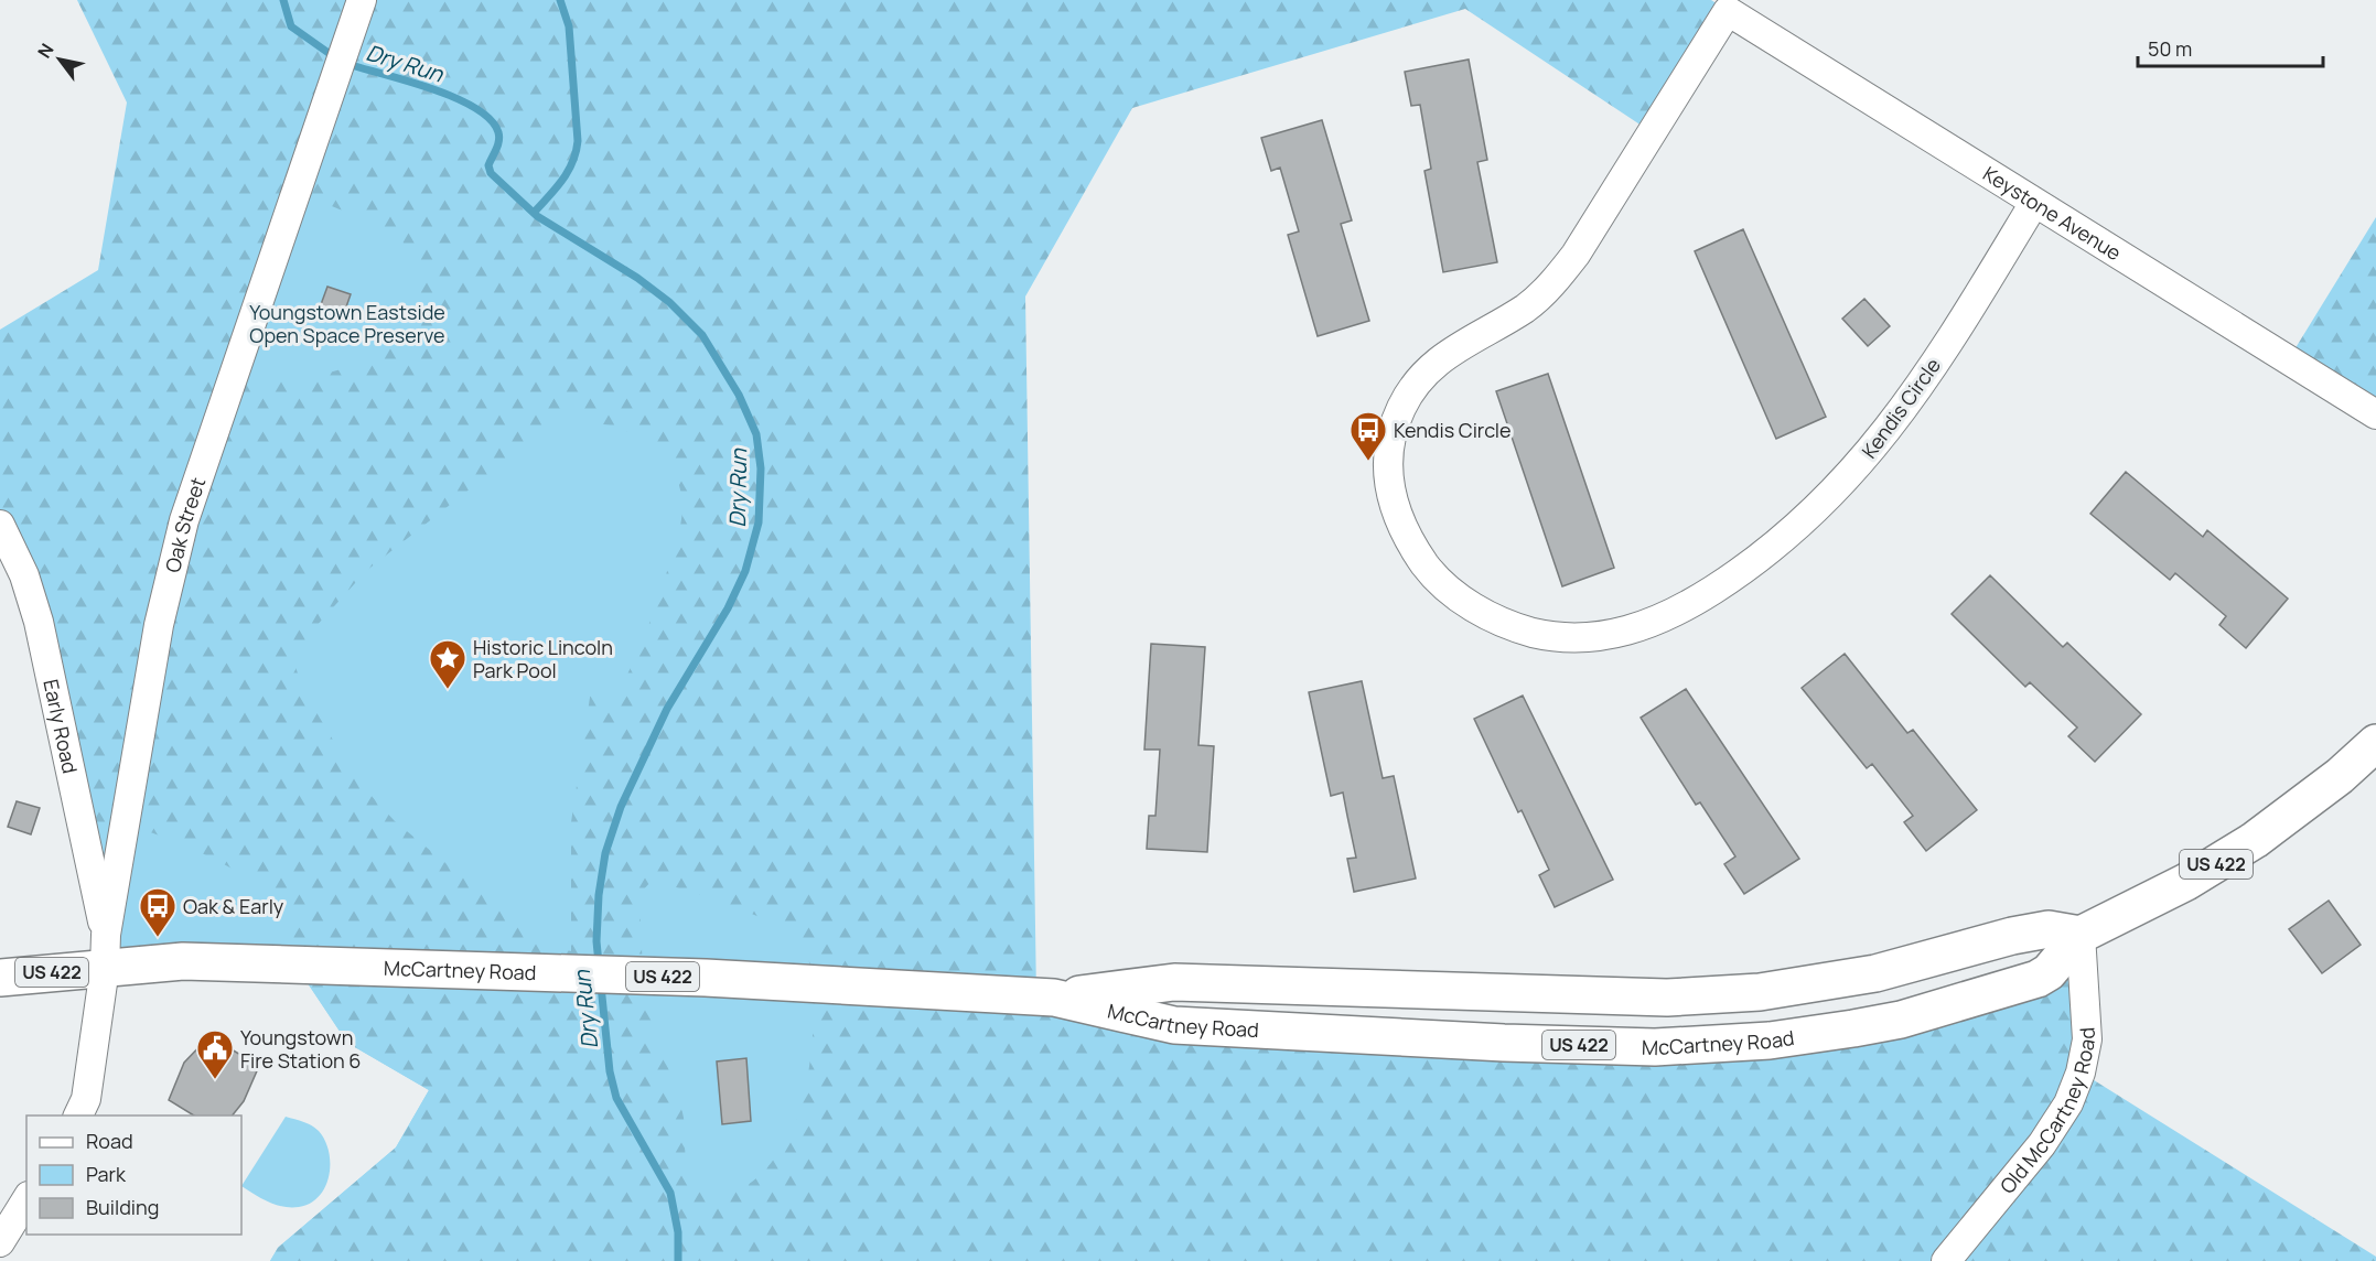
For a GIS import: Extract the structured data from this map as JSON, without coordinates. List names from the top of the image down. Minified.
{"streets":{"highway":["US 422","McCartney Road"],"street":["Keystone Avenue","Kendis Circle","Oak Street","Early Road","Old McCartney Road"]},"crossings":[["Keystone Avenue","Kendis Circle"],["Oak Street","Early Road"],["Oak Street","US 422"],["Oak Street","McCartney Road"],["Early Road","US 422"],["Early Road","McCartney Road"],["US 422","McCartney Road"],["McCartney Road","Old McCartney Road"]],"water":["Dry Run"],"parks":["Youngstown Eastside Open Space Preserve"],"places":{"bus stop":["Kendis Circle","Oak & Early"],"place":["Historic Lincoln Park Pool"],"public building":["Youngstown Fire Station 6"]},"legend":["Road","Park","Building"],"scale_bar":"50 m","north":"top left"}
